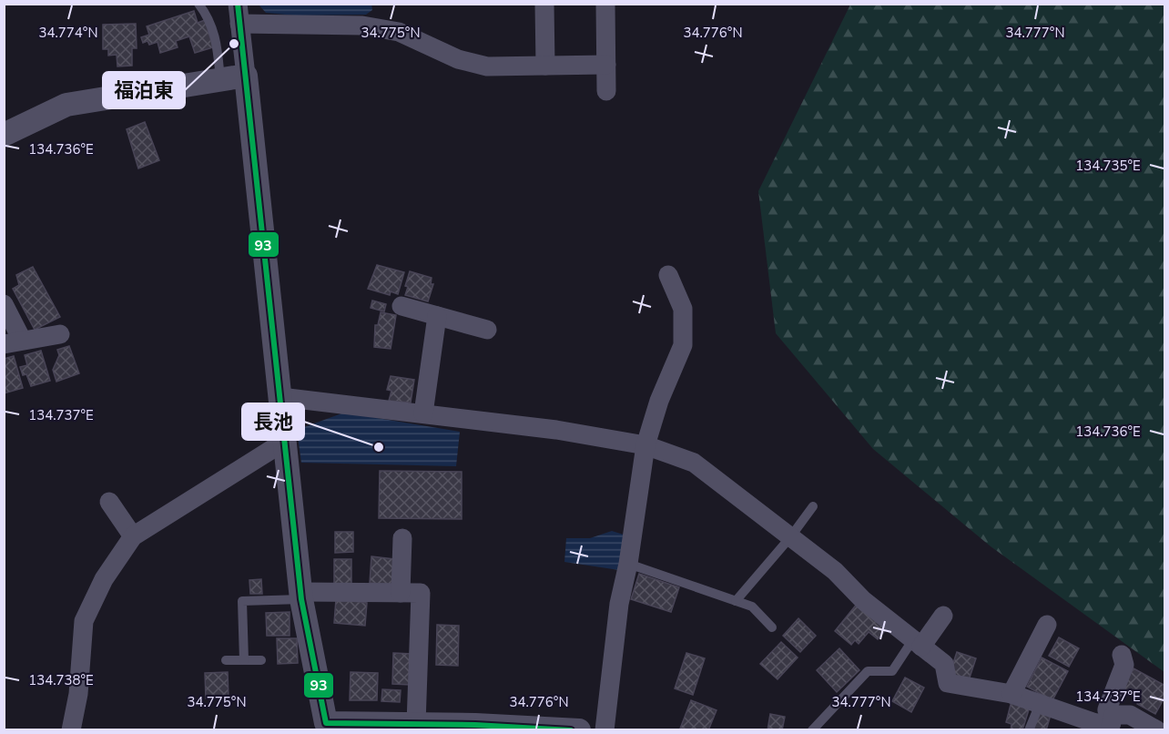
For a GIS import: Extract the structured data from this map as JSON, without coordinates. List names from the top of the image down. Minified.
{"places":["福泊東","長池"],"lines":["transit line 93"],"coordinates":["34.774°N","34.775°N","34.776°N","34.777°N","134.736°E","134.735°E","134.737°E","134.738°E"]}
